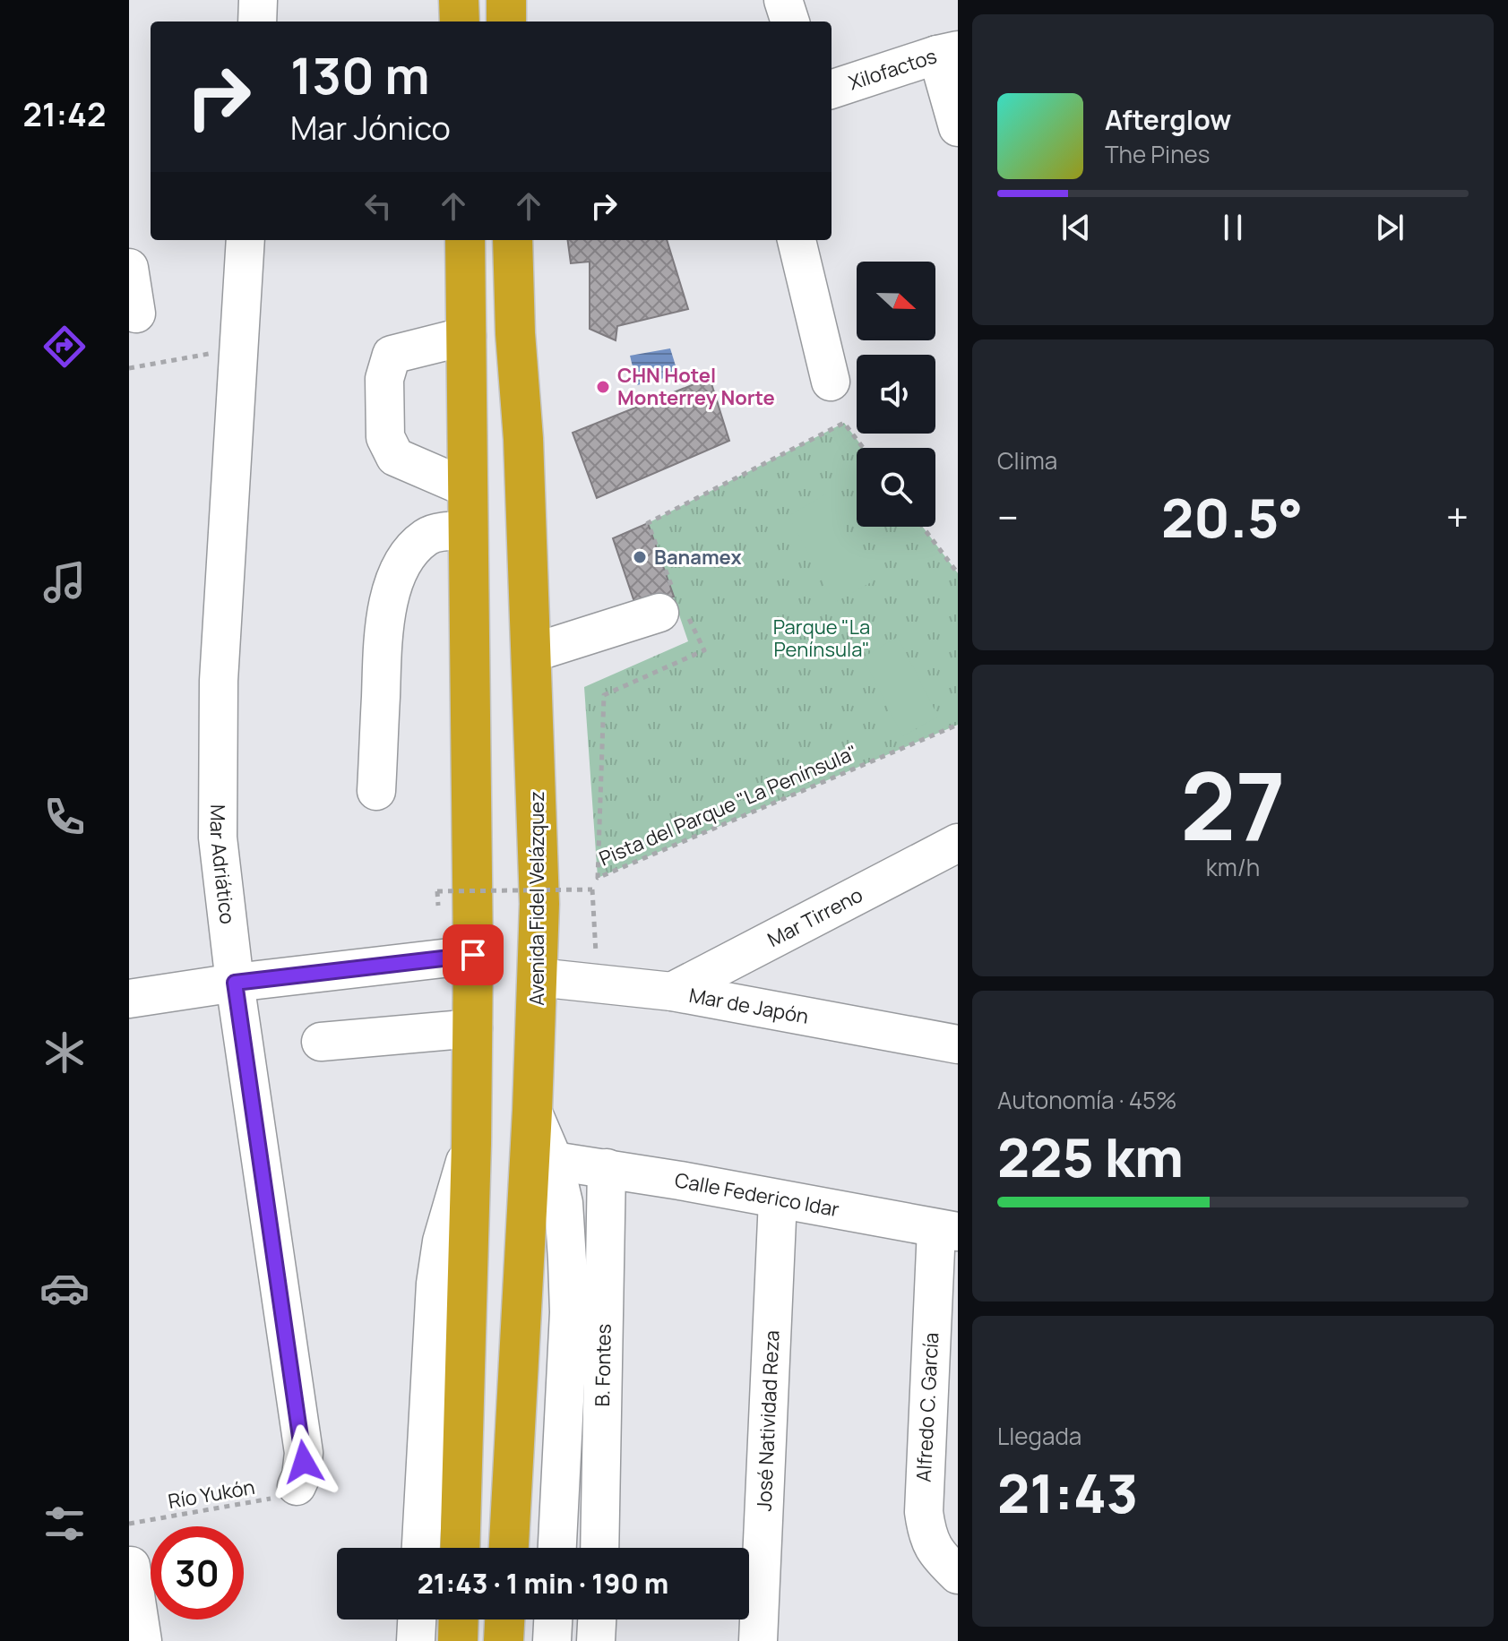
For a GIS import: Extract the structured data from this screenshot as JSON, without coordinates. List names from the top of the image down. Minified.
{"streets":{"highway":["Avenida Fidel Velázquez"],"street":["Xilofactos","Mar Adriático","Mar Tirreno","Mar de Japón","Calle Federico Idar","B. Fontes","Alfredo C. García","José Natividad Reza"],"path":["Pista del Parque \"La Península\"","Río Yukón"]},"crossings":[["Mar Adriático","Río Yukón"],["Avenida Fidel Velázquez","Mar de Japón"],["Mar Tirreno","Mar de Japón"],["Calle Federico Idar","B. Fontes"],["Calle Federico Idar","Alfredo C. García"],["Calle Federico Idar","José Natividad Reza"]],"parks":["Parque \"La Península\""],"places":["CHN Hotel Monterrey Norte","Banamex"],"north":"right","page":{"tabs":"21:42","turn":["130 m","Mar Jónico"],"song":["Afterglow","The Pines"],"tile":["Clima",["27","km/h"],["Autonomía · 45%","225 km"],["Llegada","21:43"]],"heat":["−","20.5°","+"],"limit":"30","trip":"21:43 · 1 min · 190 m"}}
